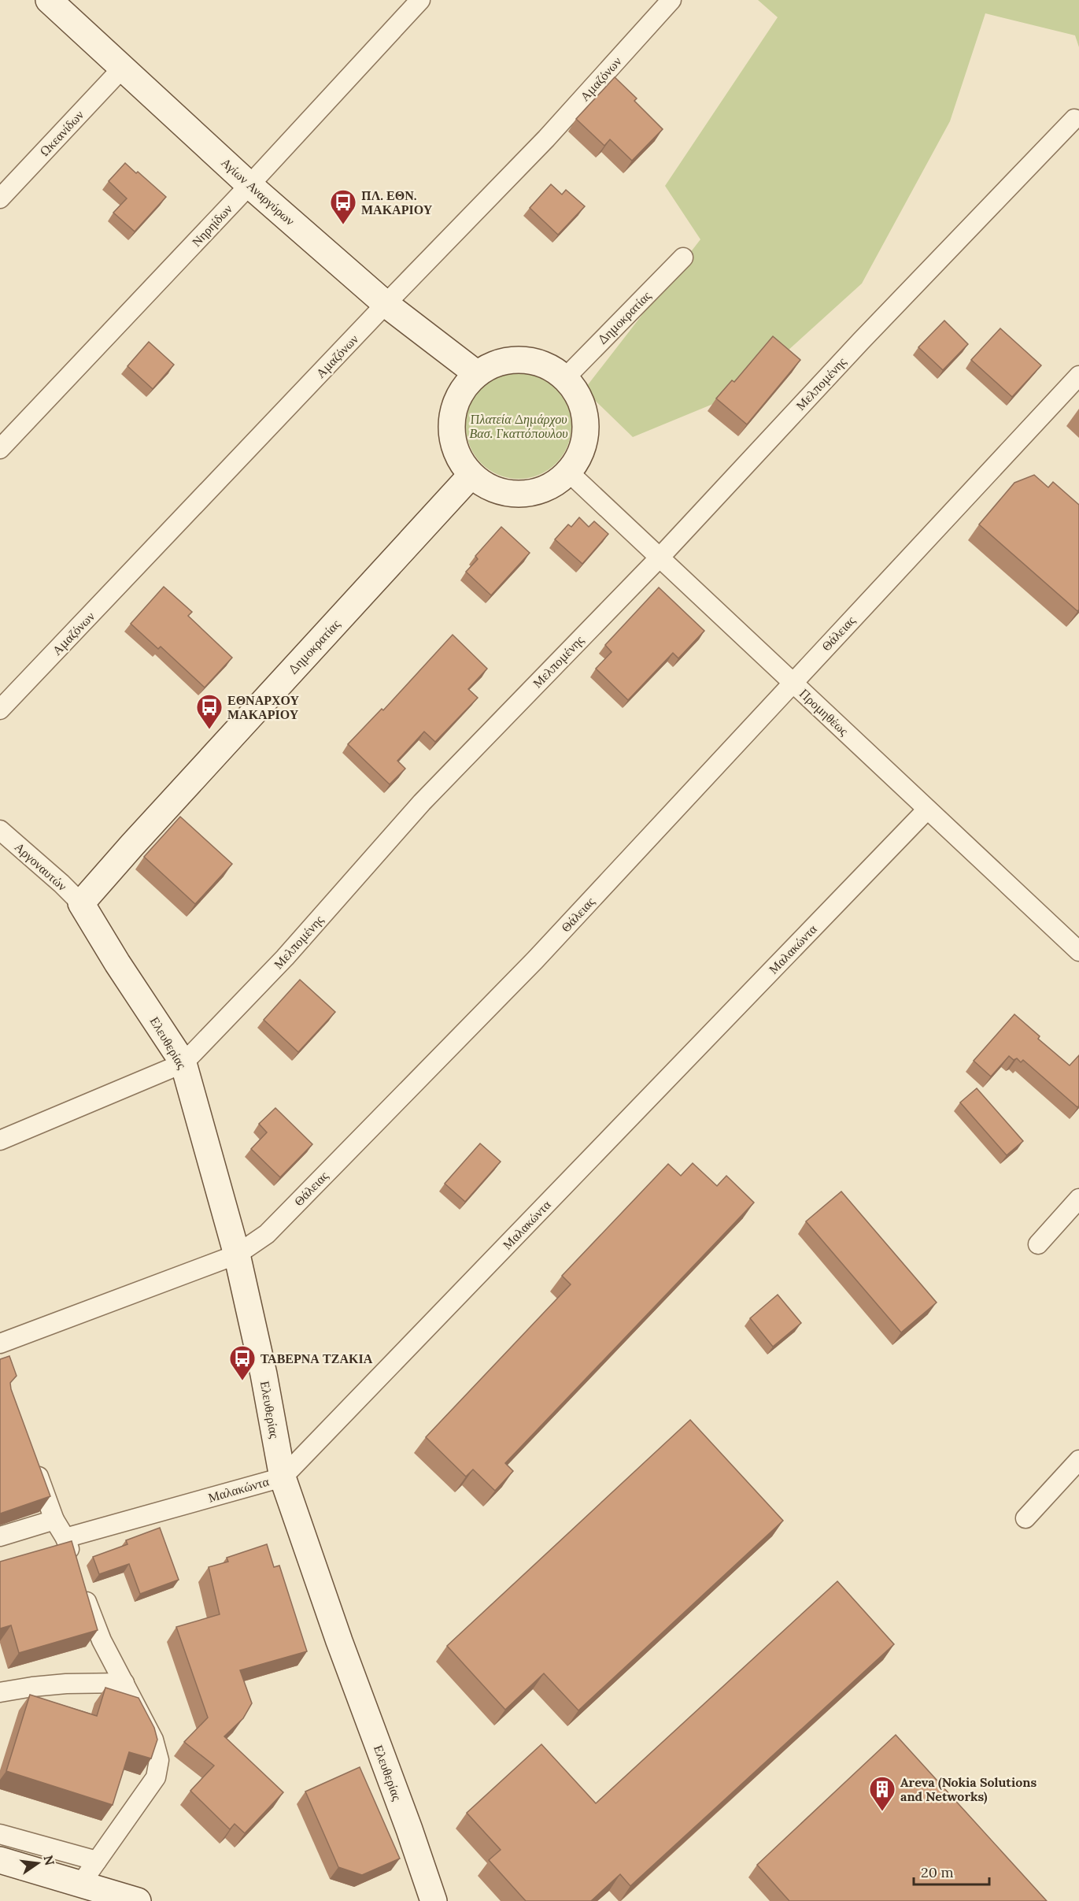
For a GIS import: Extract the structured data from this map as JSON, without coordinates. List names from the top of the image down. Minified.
{"streets":{"street":["Αμαζόνων","Ωκεανίδων","Αγίων Αναργύρων","Νηρηίδων","Δημοκρατίας","Μελπομένης","Θάλειας","Προμηθέως","Αργοναυτών","Μαλακώντα","Ελευθερίας"]},"crossings":[["Αμαζόνων","Αγίων Αναργύρων"],["Ωκεανίδων","Αγίων Αναργύρων"],["Αγίων Αναργύρων","Νηρηίδων"],["Αγίων Αναργύρων","Δημοκρατίας"],["Αγίων Αναργύρων","Προμηθέως"],["Δημοκρατίας","Προμηθέως"],["Δημοκρατίας","Αργοναυτών"],["Δημοκρατίας","Ελευθερίας"],["Μελπομένης","Προμηθέως"],["Μελπομένης","Ελευθερίας"],["Θάλειας","Προμηθέως"],["Θάλειας","Ελευθερίας"],["Προμηθέως","Μαλακώντα"],["Αργοναυτών","Ελευθερίας"],["Μαλακώντα","Ελευθερίας"]],"parks":["Πλατεία Δημάρχου Βασ. Γκαττόπουλου"],"places":{"bus stop":["ΠΛ. ΕΘΝ. ΜΑΚΑΡΙΟΥ","ΕΘΝΑΡΧΟΥ ΜΑΚΑΡΙΟΥ","ΤΑΒΕΡΝΑ ΤΖΑΚΙΑ"],"building":["Areva (Nokia Solutions and Networks)"]},"scale_bar":"20 m","north":"right"}
